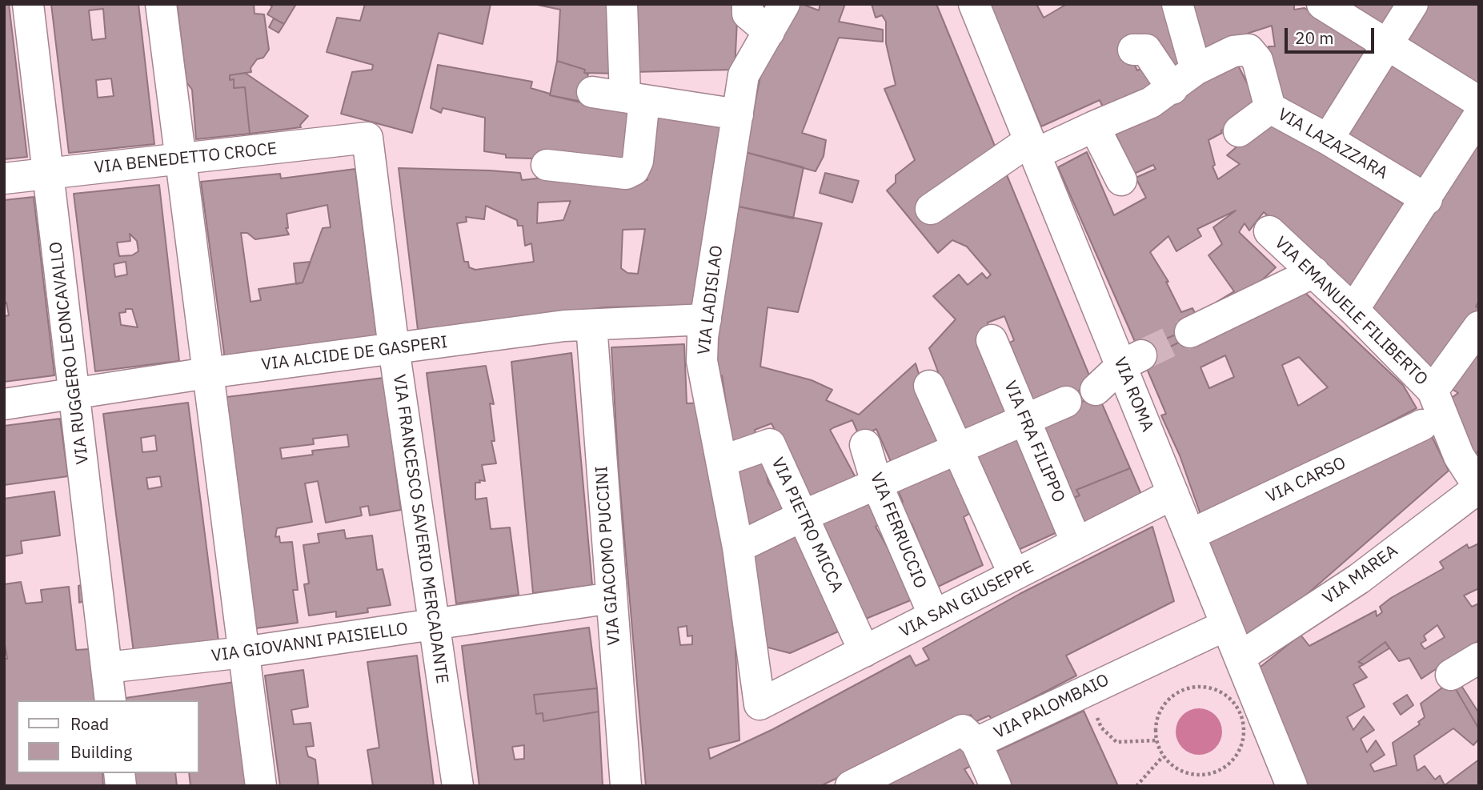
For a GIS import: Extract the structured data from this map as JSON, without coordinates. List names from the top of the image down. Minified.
{"streets":{"street":["VIA LAZAZZARA","VIA BENEDETTO CROCE","VIA LADISLAO","VIA EMANUELE FILIBERTO","VIA RUGGERO LEONCAVALLO","VIA ALCIDE DE GASPERI","VIA ROMA","VIA FRA FILIPPO","VIA CARSO","VIA PIETRO MICCA","VIA FRANCESCO SAVERIO MERCADANTE","VIA FERRUCCIO","VIA GIACOMO PUCCINI","VIA MAREA","VIA SAN GIUSEPPE","VIA GIOVANNI PAISIELLO","VIA PALOMBAIO"]},"crossings":[["VIA LAZAZZARA","VIA ROMA"],["VIA BENEDETTO CROCE","VIA RUGGERO LEONCAVALLO"],["VIA BENEDETTO CROCE","VIA FRANCESCO SAVERIO MERCADANTE"],["VIA LADISLAO","VIA ALCIDE DE GASPERI"],["VIA LADISLAO","VIA PIETRO MICCA"],["VIA LADISLAO","VIA SAN GIUSEPPE"],["VIA RUGGERO LEONCAVALLO","VIA ALCIDE DE GASPERI"],["VIA RUGGERO LEONCAVALLO","VIA GIOVANNI PAISIELLO"],["VIA ALCIDE DE GASPERI","VIA FRANCESCO SAVERIO MERCADANTE"],["VIA ALCIDE DE GASPERI","VIA GIACOMO PUCCINI"],["VIA ROMA","VIA CARSO"],["VIA ROMA","VIA MAREA"],["VIA ROMA","VIA SAN GIUSEPPE"],["VIA ROMA","VIA PALOMBAIO"],["VIA FRA FILIPPO","VIA SAN GIUSEPPE"],["VIA PIETRO MICCA","VIA SAN GIUSEPPE"],["VIA FRANCESCO SAVERIO MERCADANTE","VIA GIOVANNI PAISIELLO"],["VIA FERRUCCIO","VIA SAN GIUSEPPE"],["VIA GIACOMO PUCCINI","VIA GIOVANNI PAISIELLO"]],"legend":["Road","Building"],"scale_bar":"20 m"}
